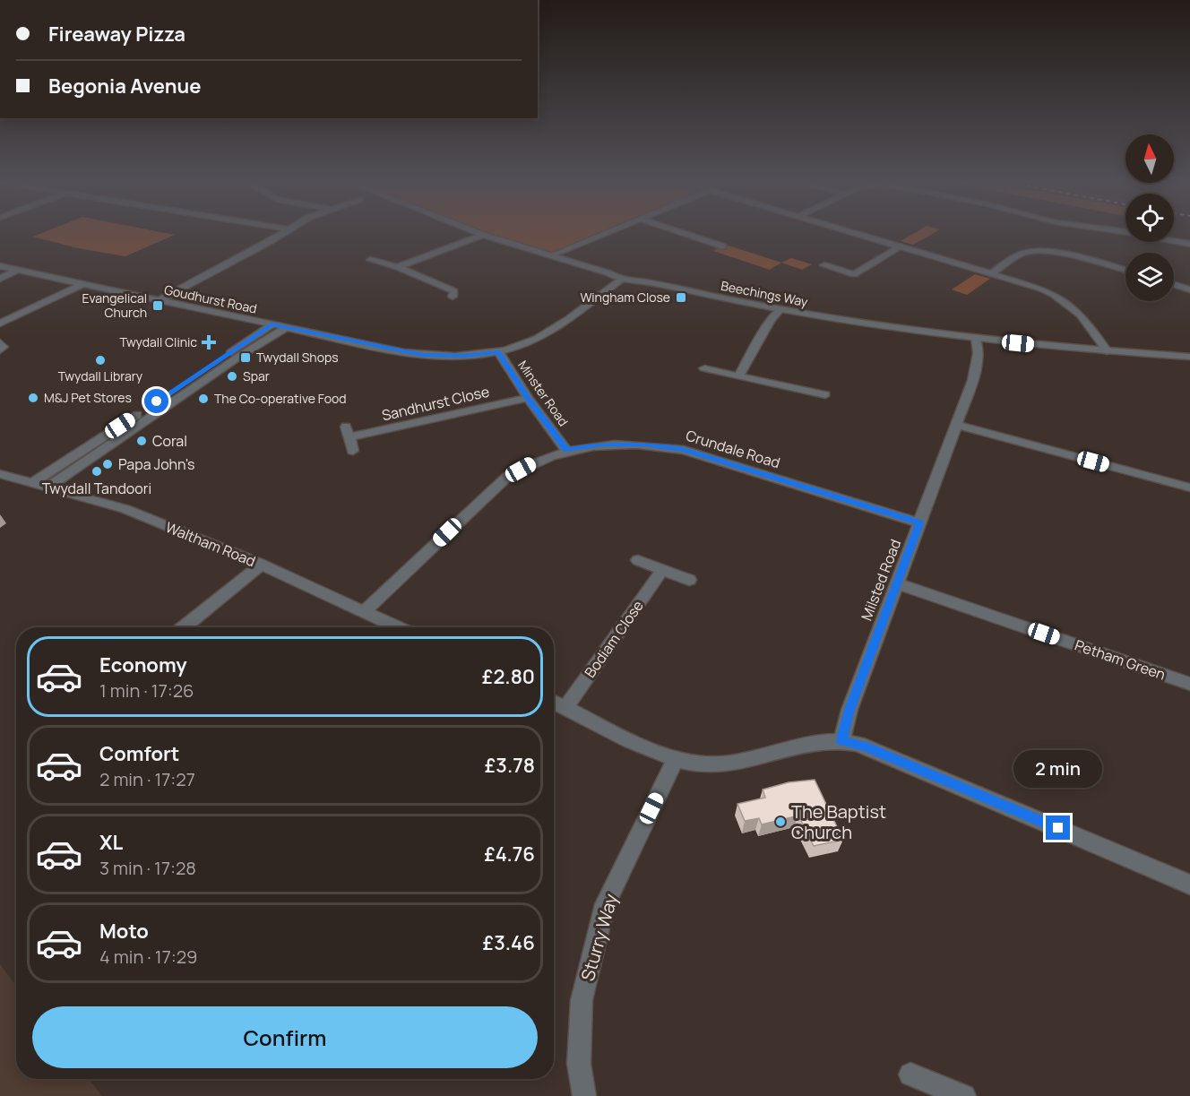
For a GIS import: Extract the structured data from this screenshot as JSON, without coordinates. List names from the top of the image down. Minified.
{"streets":{"street":["Beechings Way","Goudhurst Road","Minster Road","Sandhurst Close","Crundale Road","Waltham Road","Milsted Road","Bodiam Close","Petham Green","Sturry Way"]},"crossings":[["Beechings Way","Goudhurst Road"],["Beechings Way","Milsted Road"],["Goudhurst Road","Minster Road"],["Minster Road","Sandhurst Close"],["Minster Road","Crundale Road"],["Crundale Road","Waltham Road"],["Crundale Road","Milsted Road"],["Milsted Road","Petham Green"]],"places":{"transit":["Wingham Close","Evangelical Church","Twydall Shops"],"health":["Twydall Clinic"],"other":["Twydall Library","Spar","M&J Pet Stores","The Co-operative Food","Coral","Papa John's","Twydall Tandoori","The Baptist Church"]},"north":"top","page":{"banner":["Fireaway Pizza","Begonia Avenue"],"list":[{"name":"Economy","note":"1 min · 17:26","value":"£2.80"},{"name":"Comfort","note":"2 min · 17:27","value":"£3.78"},{"name":"XL","note":"3 min · 17:28","value":"£4.76"},{"name":"Moto","note":"4 min · 17:29","value":"£3.46"}],"bubble":"2 min","buttons":"Confirm"}}
